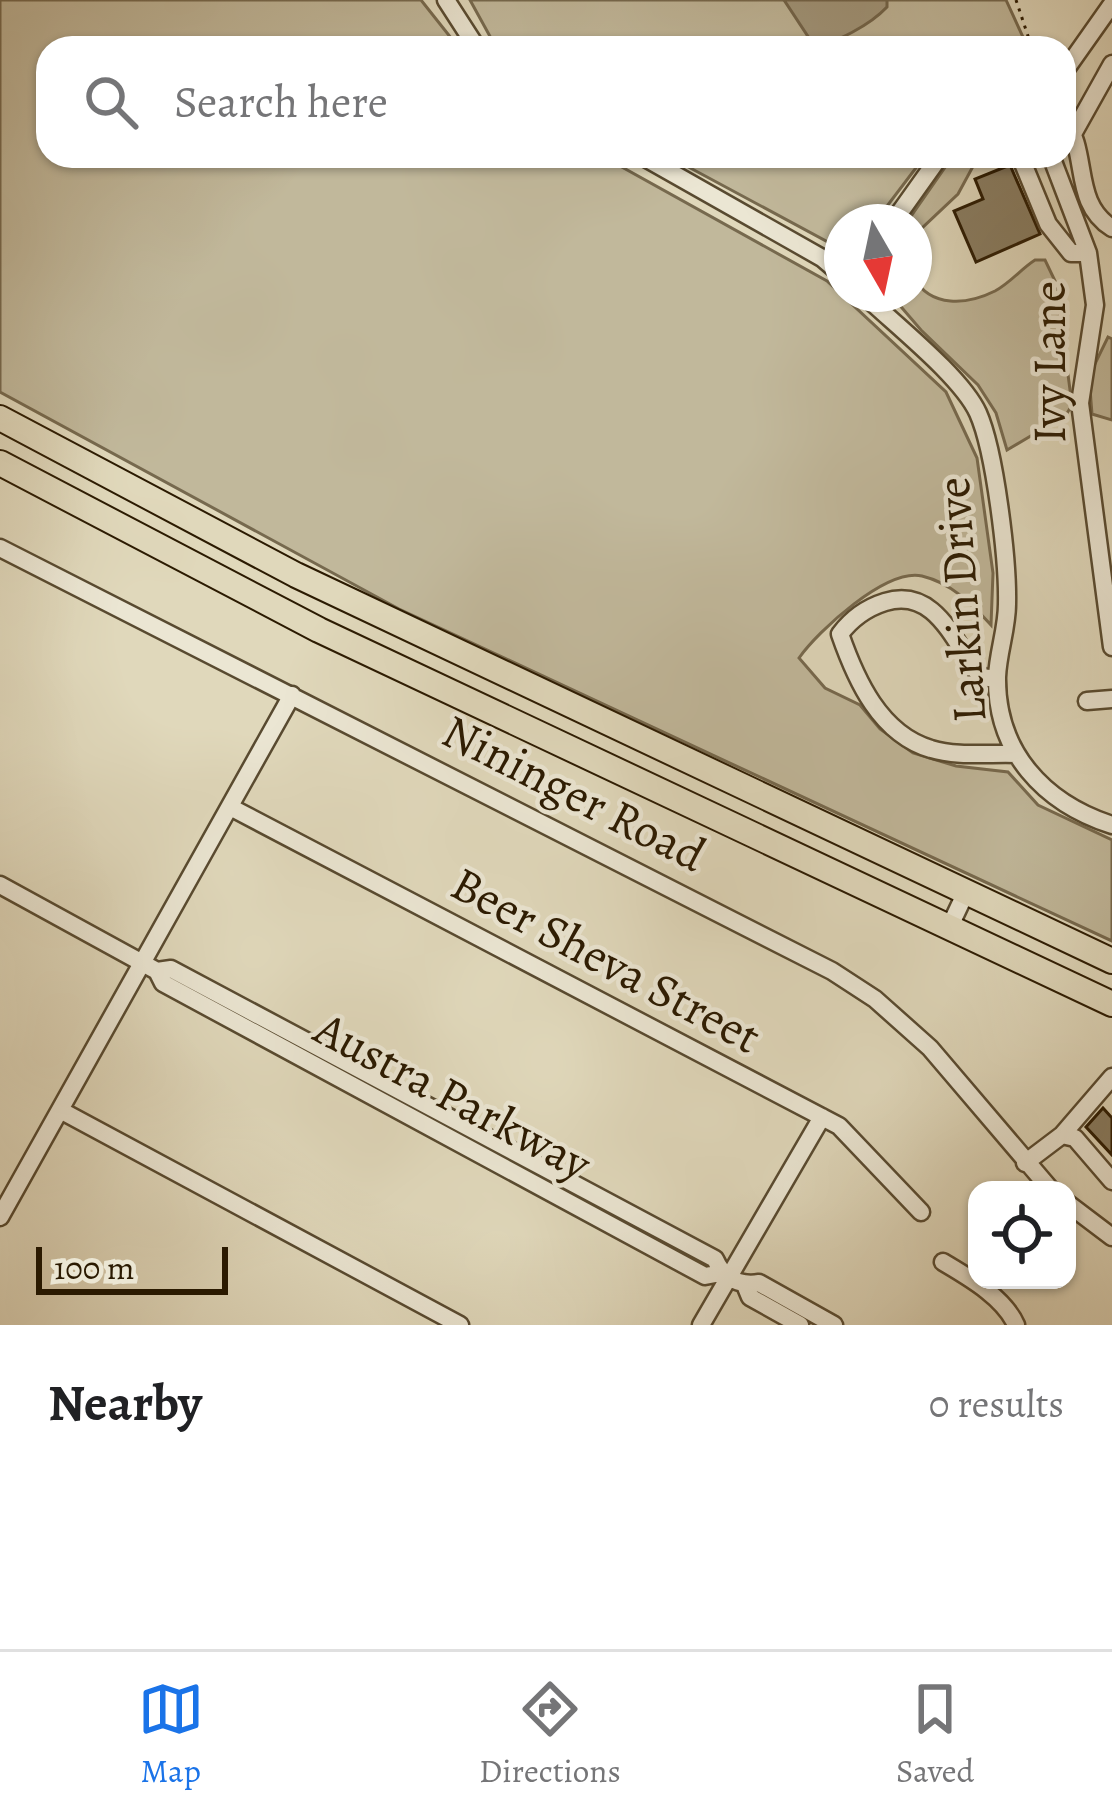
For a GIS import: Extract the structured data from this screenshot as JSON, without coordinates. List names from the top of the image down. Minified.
{"streets":{"street":["Ivy Lane","Larkin Drive","Nininger Road","Beer Sheva Street","Austra Parkway"]},"scale_bar":"100 m","north":"bottom","page":{"search":"Search here","scale":"100 m","heading":["Nearby","0 results"],"nav":["Map","Directions","Saved"]}}
